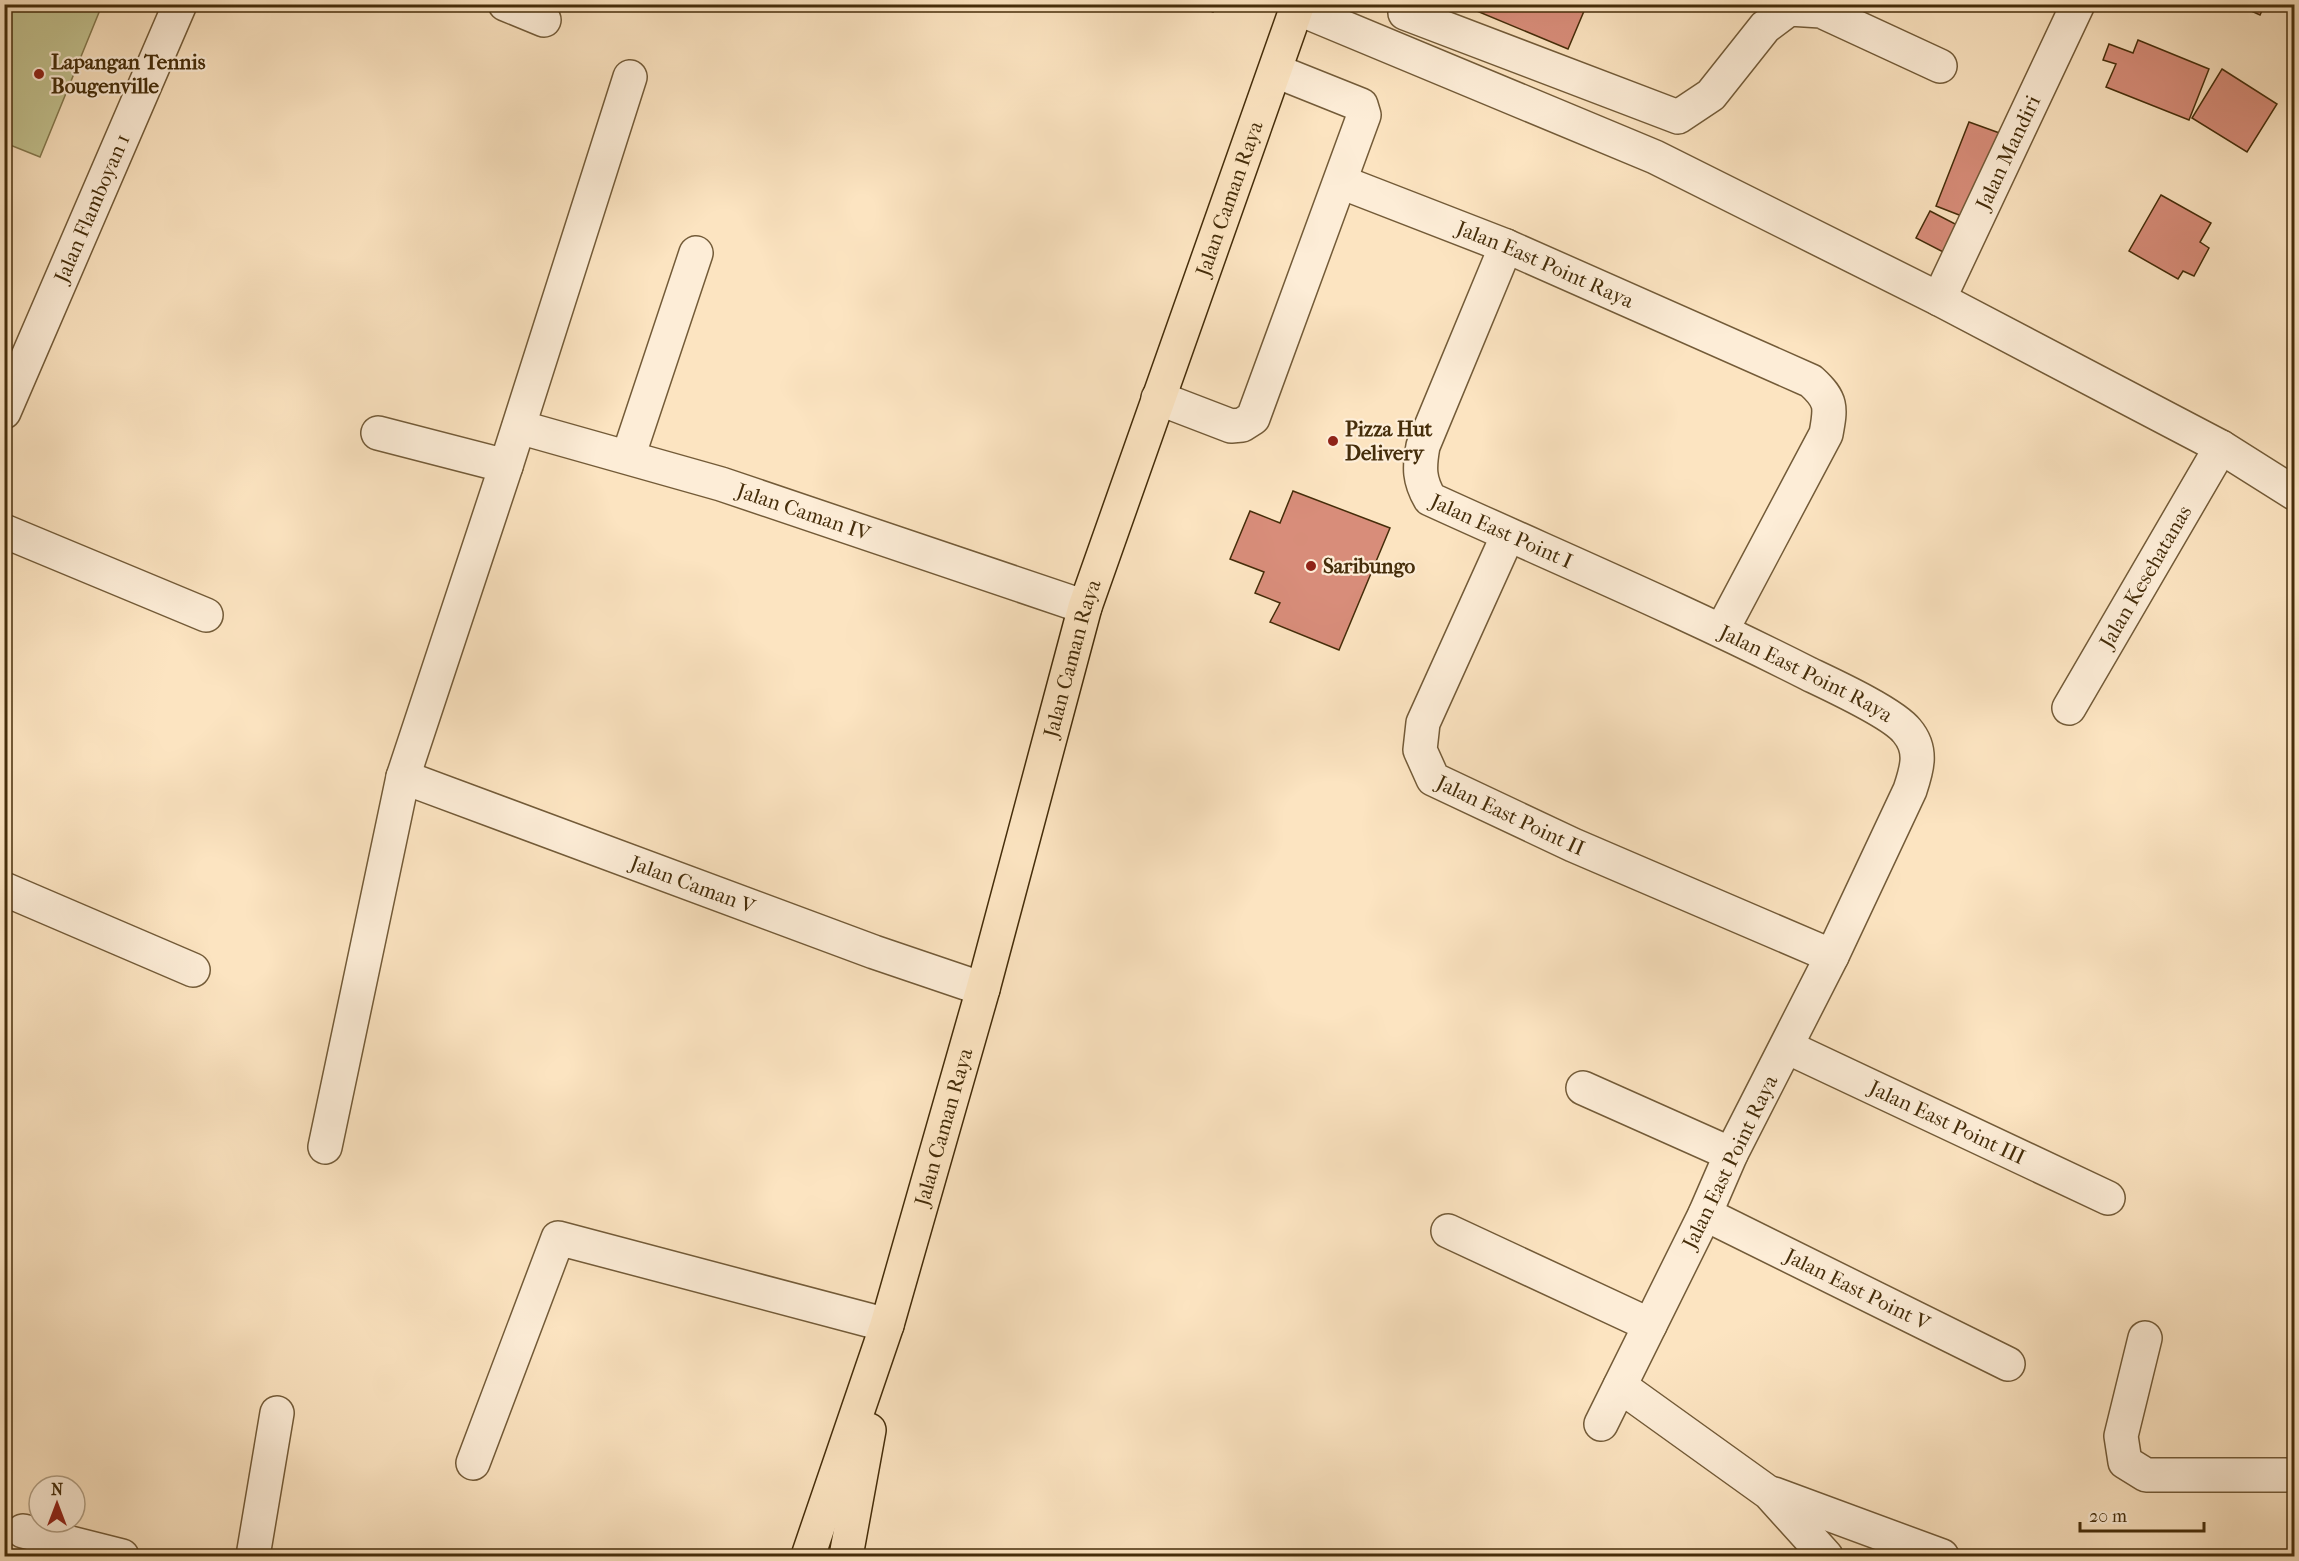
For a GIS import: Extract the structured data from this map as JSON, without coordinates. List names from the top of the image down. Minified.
{"streets":{"main road":["Jalan Caman Raya"],"street":["Jalan Mandiri","Jalan Flamboyan 1","Jalan East Point Raya","Jalan Caman IV","Jalan East Point I","Jalan Kesehatanas","Jalan East Point II","Jalan Caman V","Jalan East Point III","Jalan East Point V"]},"crossings":[["Jalan Caman Raya","Jalan Caman IV"],["Jalan Caman Raya","Jalan Caman V"],["Jalan East Point Raya","Jalan East Point I"],["Jalan East Point Raya","Jalan East Point II"],["Jalan East Point Raya","Jalan East Point III"],["Jalan East Point Raya","Jalan East Point V"],["Jalan East Point I","Jalan East Point II"]],"places":["Lapangan Tennis Bougenville","Pizza Hut Delivery","Saribungo"],"scale_bar":"20 m","north":"top"}
